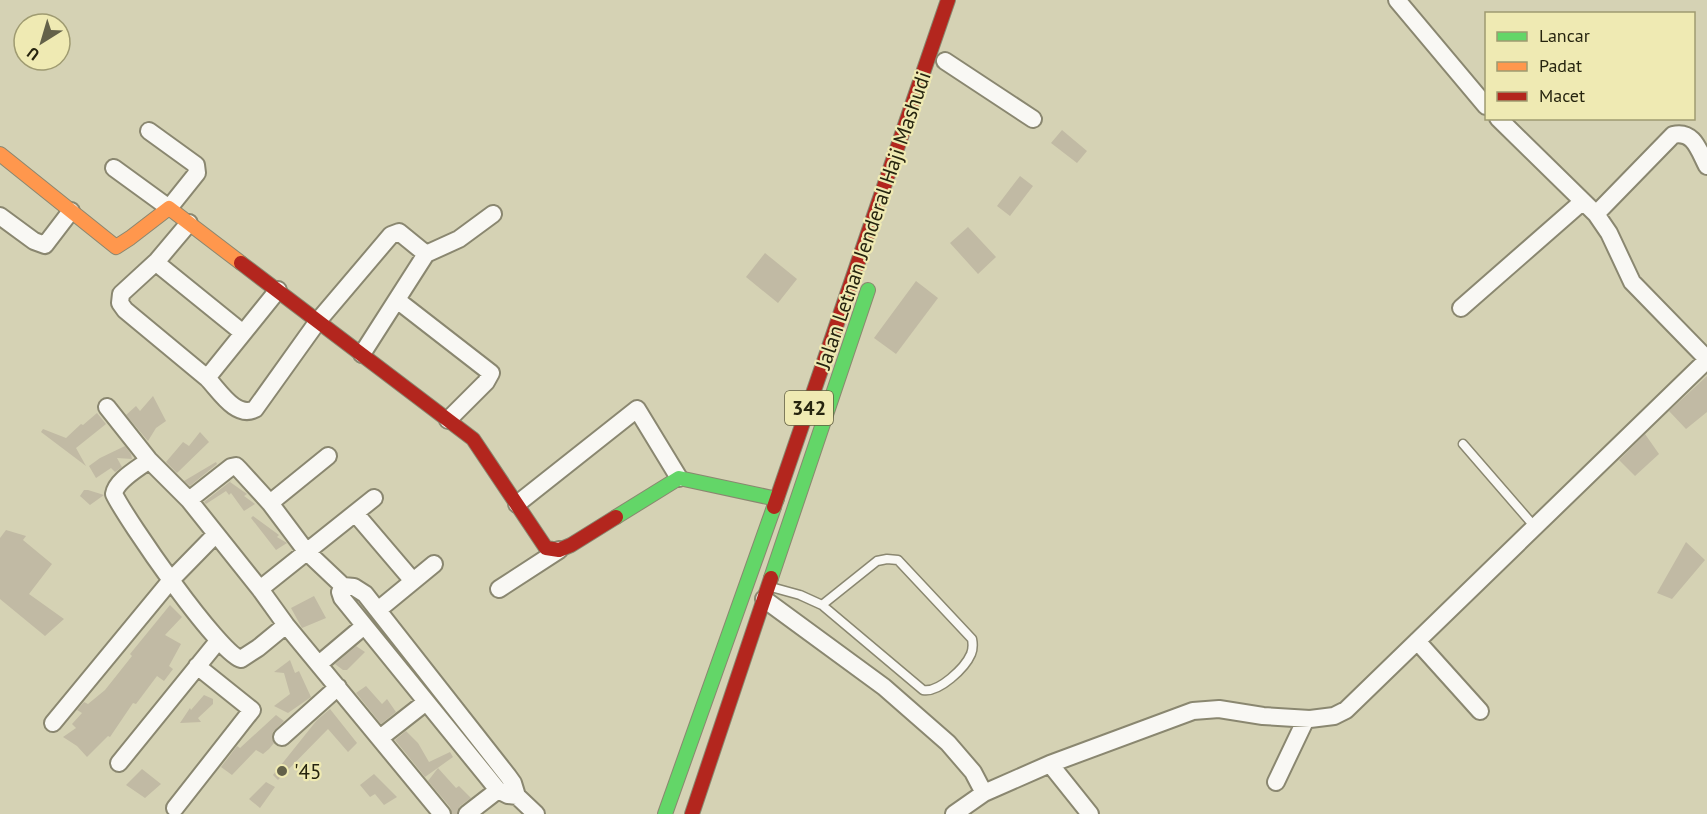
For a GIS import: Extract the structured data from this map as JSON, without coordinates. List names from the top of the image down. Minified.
{"streets":{"main road":["Jalan Letnan Jenderal Haji Mashudi","342"]},"places":["'45"],"legend":["Lancar","Padat","Macet"],"north":"bottom left"}
